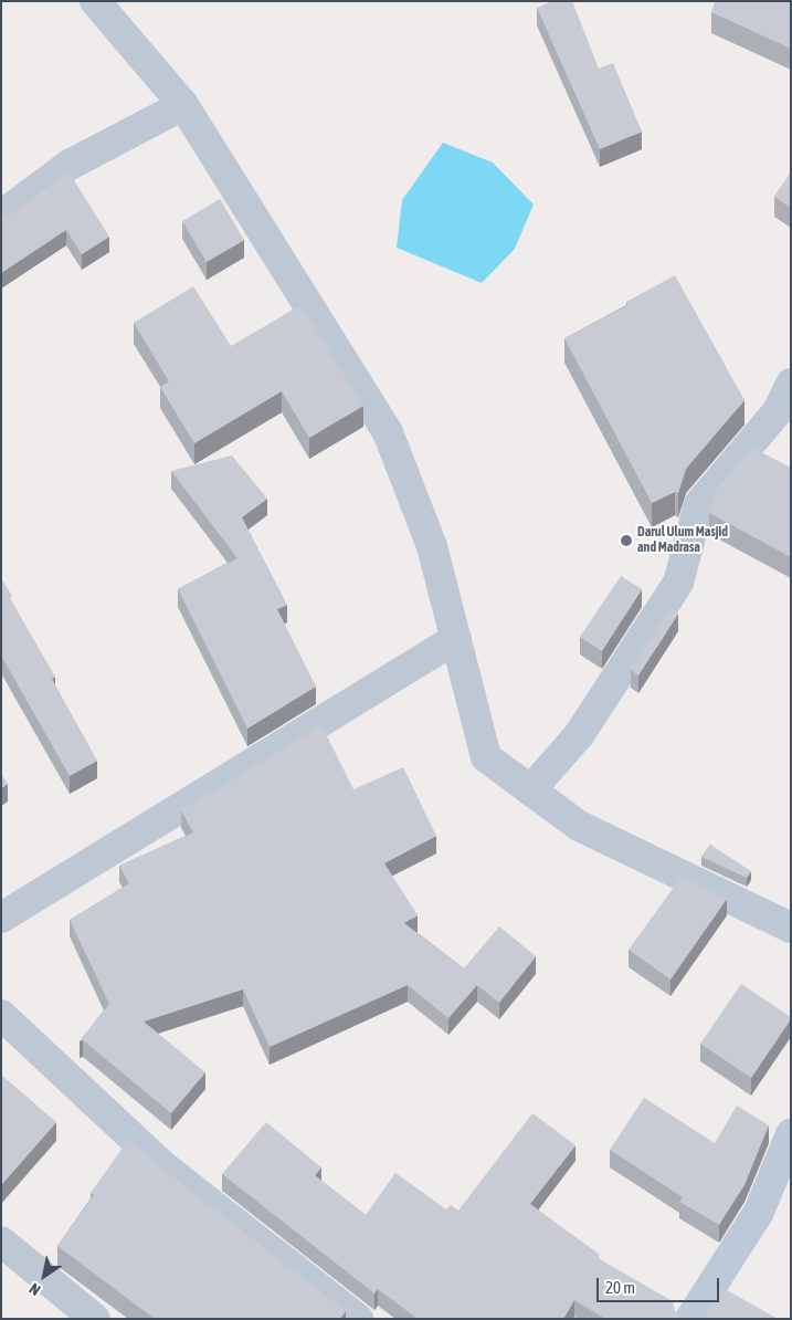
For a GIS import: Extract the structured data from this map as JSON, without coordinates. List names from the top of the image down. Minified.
{"places":["Darul Ulum Masjid and Madrasa"],"scale_bar":"20 m","north":"bottom left"}
